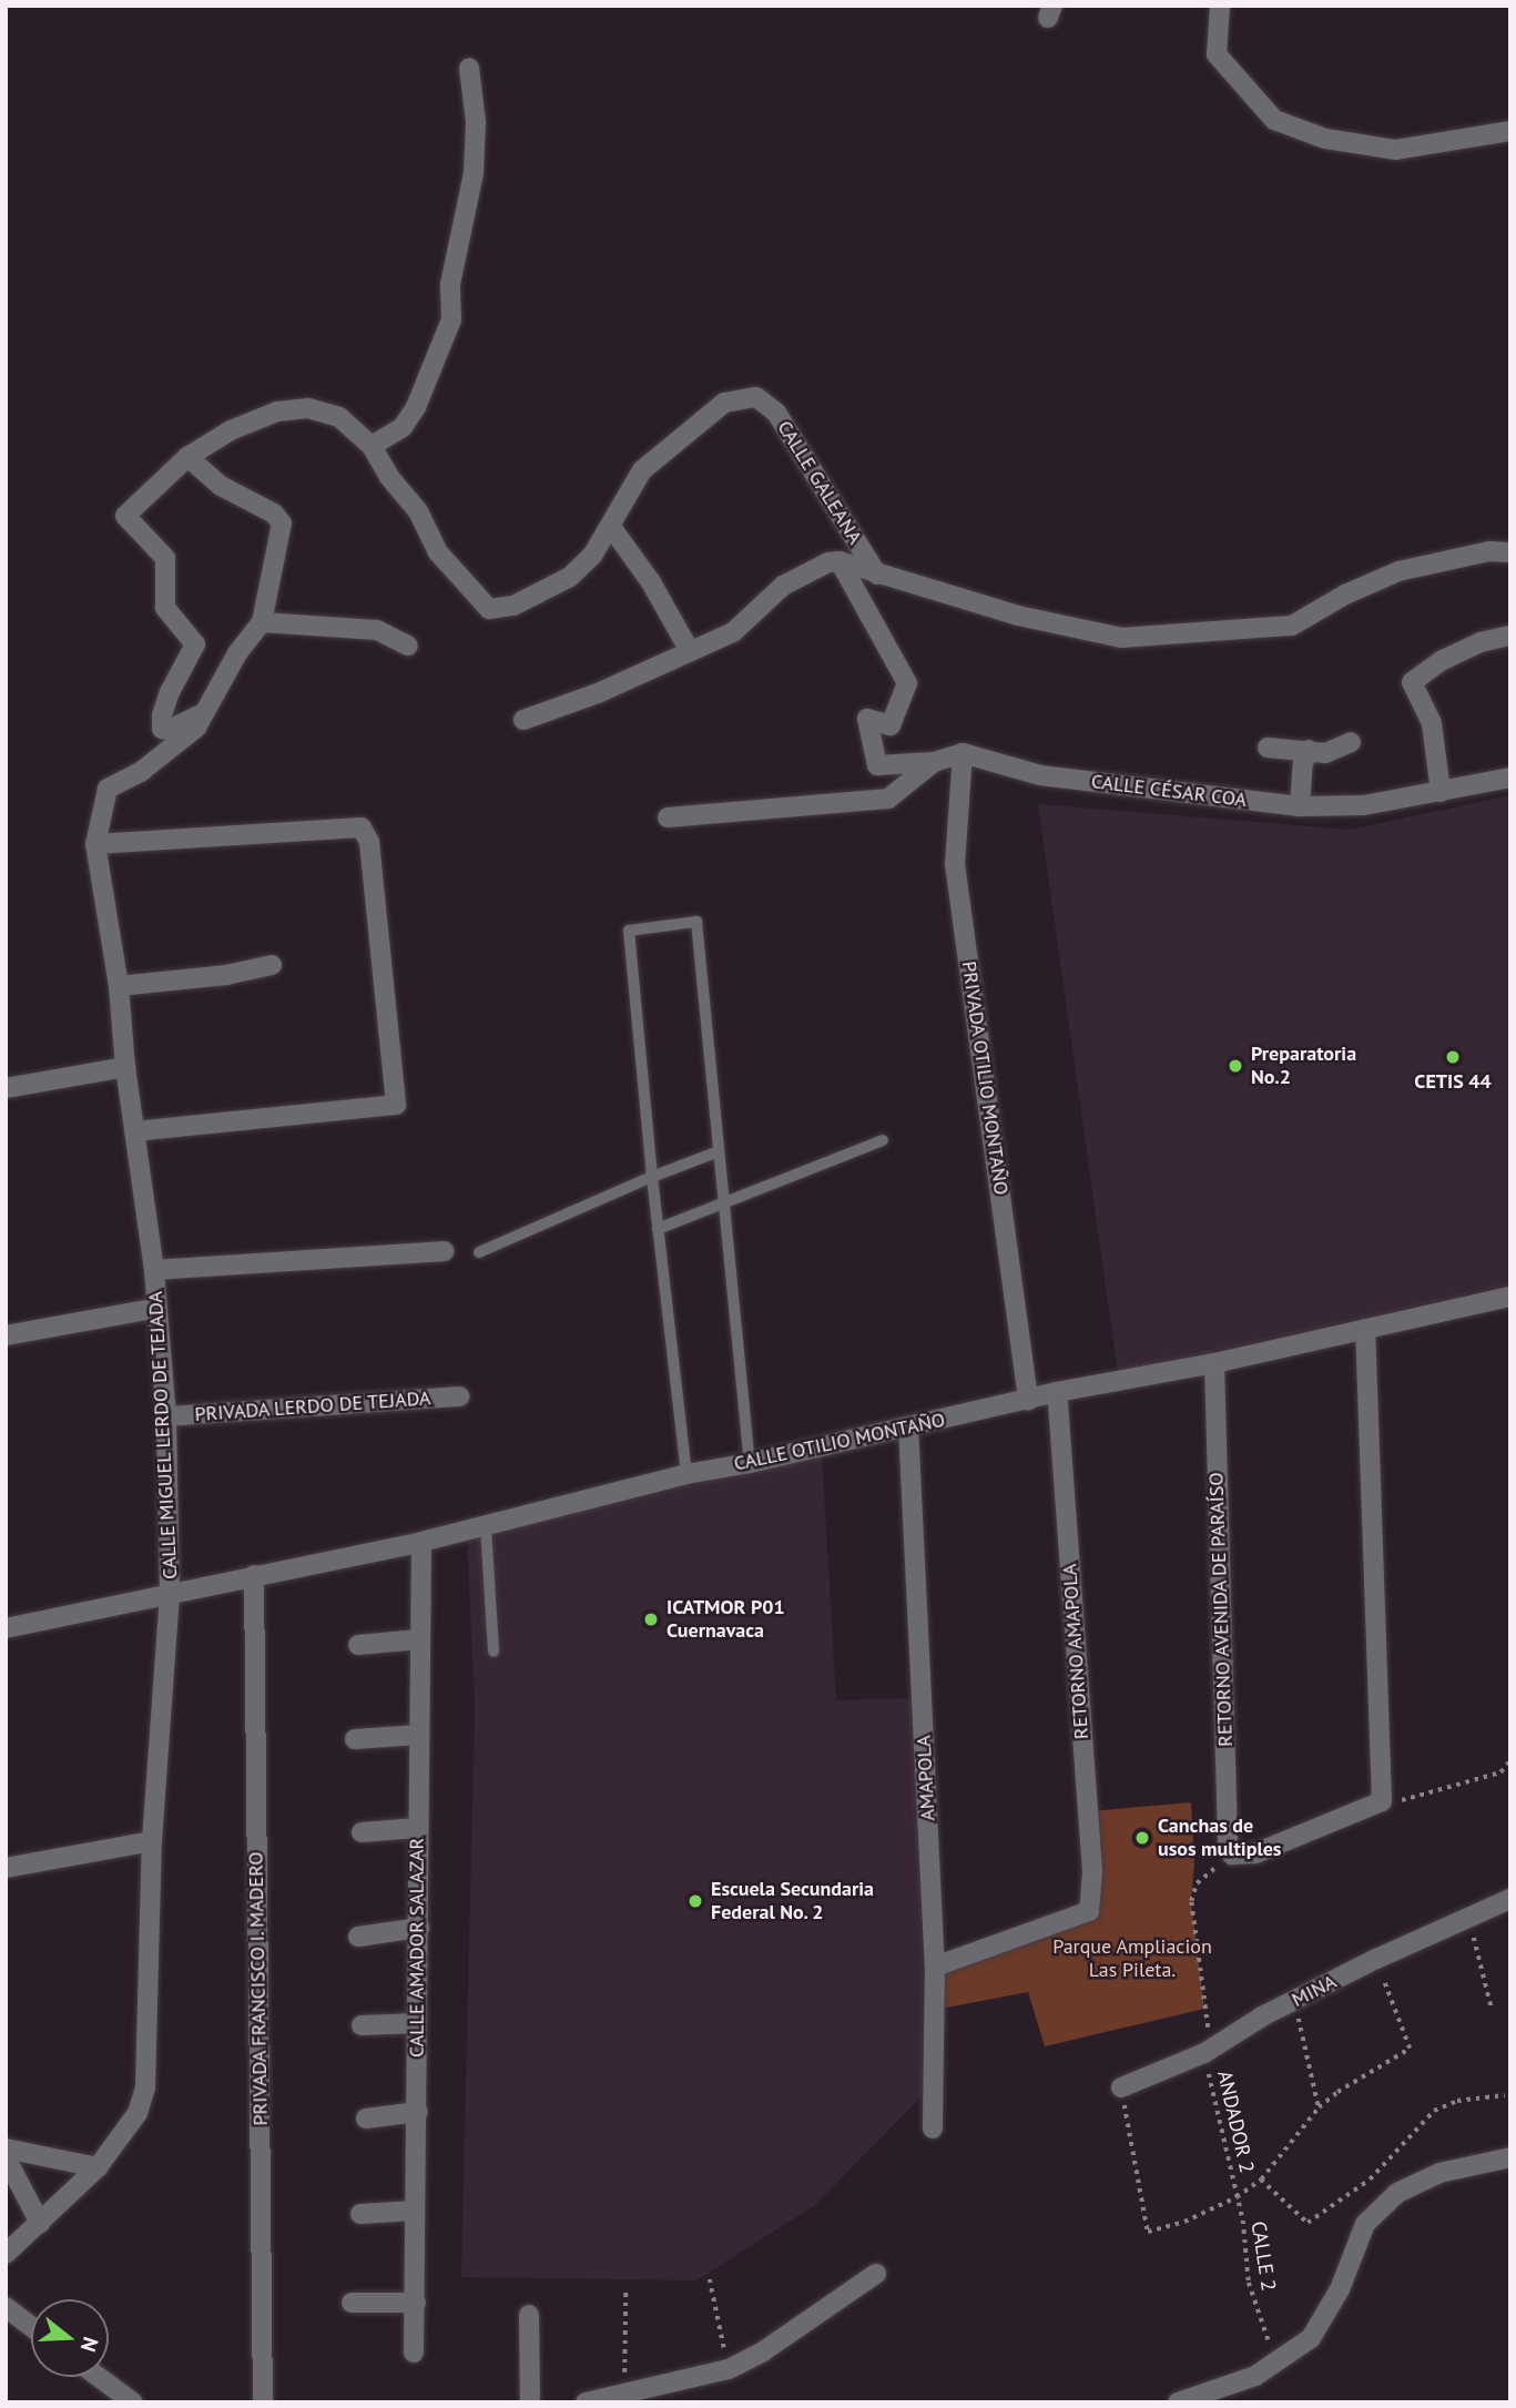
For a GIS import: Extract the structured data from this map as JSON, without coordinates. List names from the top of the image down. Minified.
{"streets":{"street":["CALLE GALEANA","CALLE CÉSAR COA","PRIVADA OTILIO MONTAÑO","PRIVADA LERDO DE TEJADA","CALLE MIGUEL LERDO DE TEJADA","CALLE OTILIO MONTAÑO","RETORNO AVENIDA DE PARAÍSO","RETORNO AMAPOLA","AMAPOLA","CALLE AMADOR SALAZAR","PRIVADA FRANCISCO I. MADERO","MINA"],"path":["ANDADOR 2","CALLE 2"]},"crossings":[["CALLE CÉSAR COA","PRIVADA OTILIO MONTAÑO"],["PRIVADA OTILIO MONTAÑO","CALLE OTILIO MONTAÑO"],["PRIVADA LERDO DE TEJADA","CALLE MIGUEL LERDO DE TEJADA"],["CALLE MIGUEL LERDO DE TEJADA","CALLE OTILIO MONTAÑO"],["CALLE OTILIO MONTAÑO","RETORNO AVENIDA DE PARAÍSO"],["CALLE OTILIO MONTAÑO","RETORNO AMAPOLA"],["CALLE OTILIO MONTAÑO","AMAPOLA"],["CALLE OTILIO MONTAÑO","CALLE AMADOR SALAZAR"],["CALLE OTILIO MONTAÑO","PRIVADA FRANCISCO I. MADERO"],["RETORNO AVENIDA DE PARAÍSO","ANDADOR 2"],["RETORNO AMAPOLA","AMAPOLA"],["MINA","ANDADOR 2"],["ANDADOR 2","CALLE 2"]],"parks":["Parque Ampliacion Las Pileta."],"places":["CETIS 44","Preparatoria No.2","ICATMOR P01 Cuernavaca","Canchas de usos multiples","Escuela Secundaria Federal No. 2"],"north":"right"}
